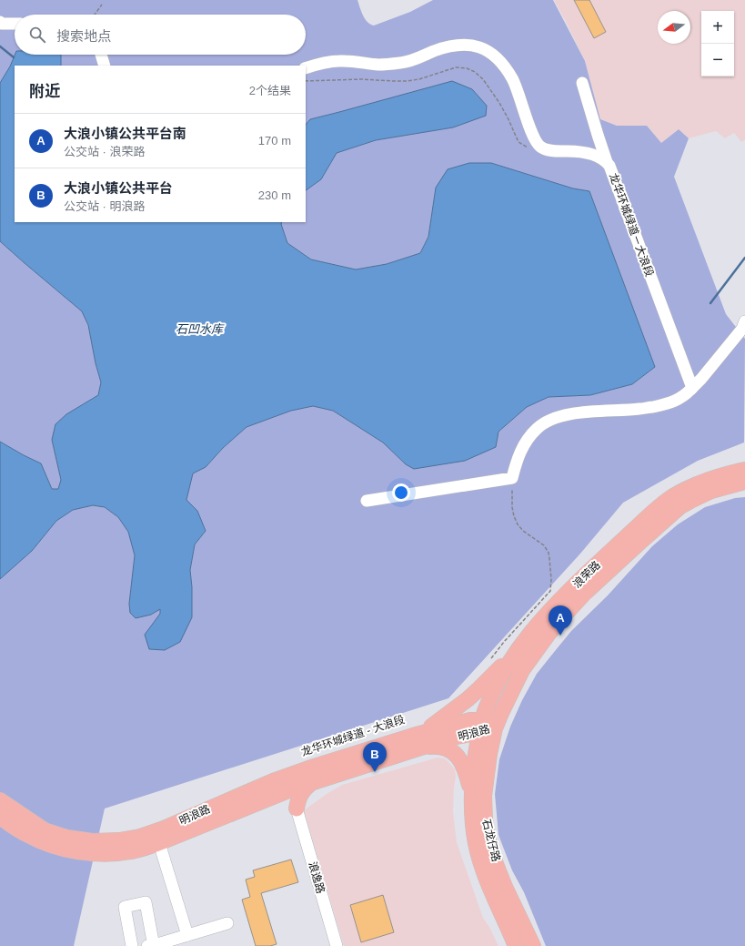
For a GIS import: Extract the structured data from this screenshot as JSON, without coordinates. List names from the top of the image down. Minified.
{"streets":{"main road":["浪荣路","明浪路","石龙仔路"],"street":["龙华环城绿道－大浪段","浪逸路"]},"crossings":[["浪荣路","明浪路"],["浪荣路","石龙仔路"],["明浪路","石龙仔路"]],"water":["石凹水库"],"north":"left","page":{"map_buttons":["+","−"],"search":"搜索地点","heading":["附近","2个结果"],"list":[{"mark":"A","name":"大浪小镇公共平台南","note":"公交站 · 浪荣路","value":"170 m"},{"mark":"B","name":"大浪小镇公共平台","note":"公交站 · 明浪路","value":"230 m"}],"pins":["A","B"]}}
